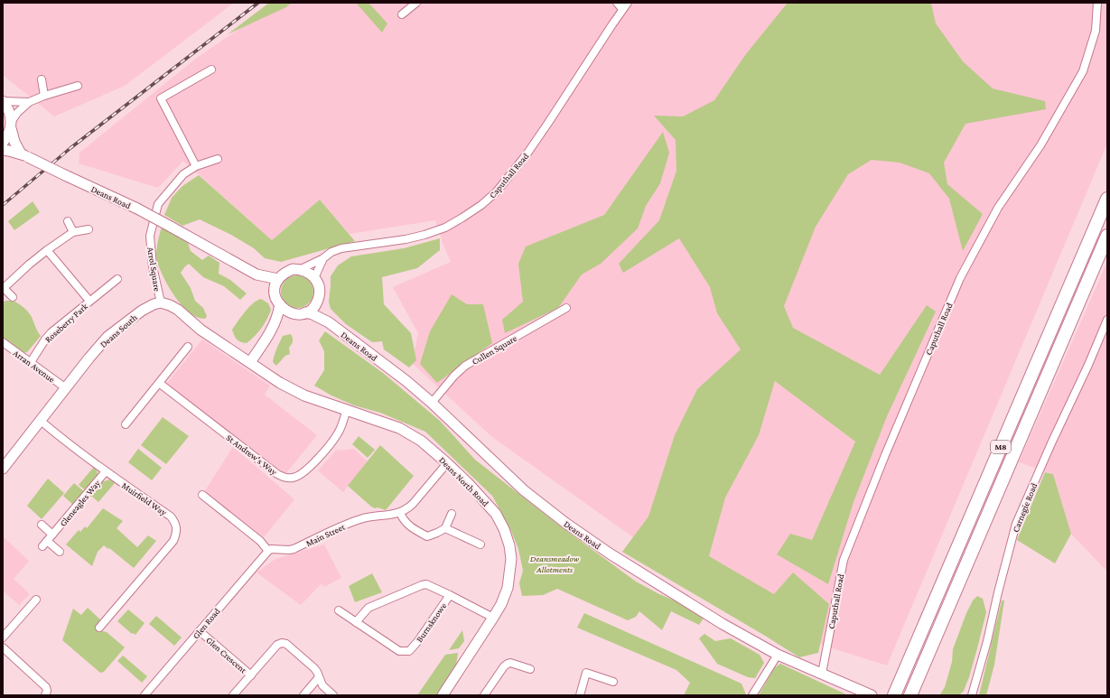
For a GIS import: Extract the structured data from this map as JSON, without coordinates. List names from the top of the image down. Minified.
{"streets":{"highway":["M8"],"street":["Caputhall Road","Deans Road","Arrol Square","Roseberry Park","Deans South","Cullen Square","Arran Avenue","St Andrew's Way","Deans North Road","Muirfield Way","Gleneagles Way","Carnegie Road","Main Street","Burnsknowe","Glen Road","Glen Crescent"]},"crossings":[["Caputhall Road","Deans Road"],["Deans Road","Cullen Square"],["Arrol Square","Deans South"],["Roseberry Park","Arran Avenue"],["Deans South","Arran Avenue"],["Deans South","Muirfield Way"],["St Andrew's Way","Deans North Road"],["Deans North Road","Main Street"],["Deans North Road","Burnsknowe"],["Muirfield Way","Gleneagles Way"],["Main Street","Glen Road"],["Glen Road","Glen Crescent"]],"parks":["Deansmeadow Allotments"]}
